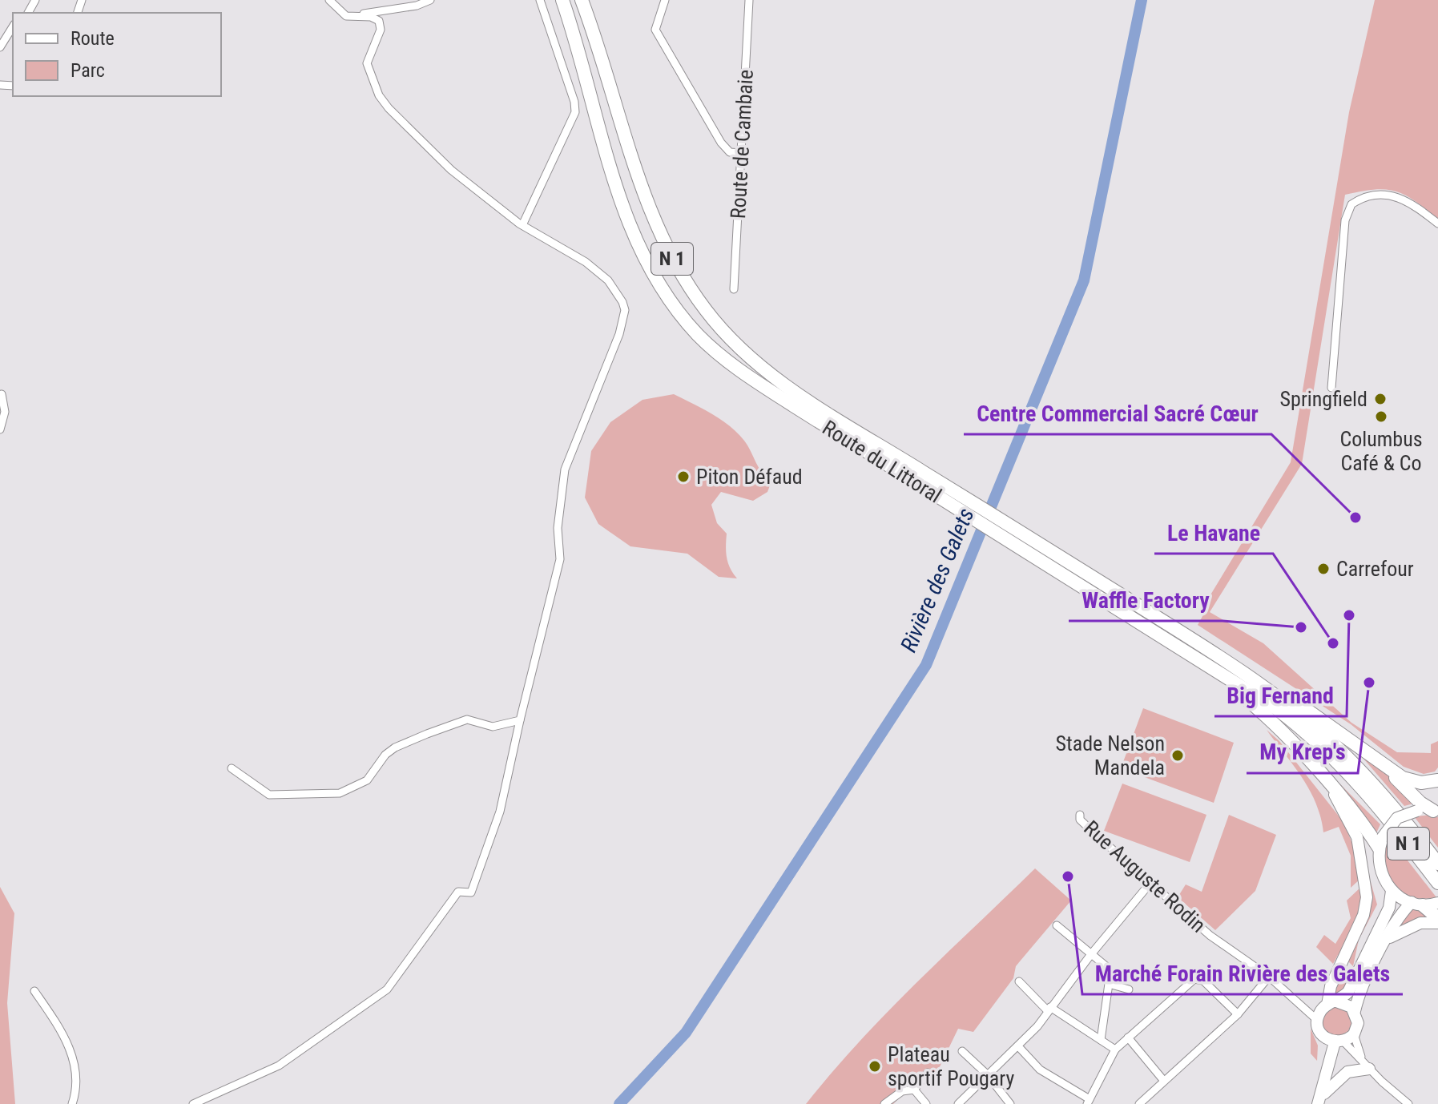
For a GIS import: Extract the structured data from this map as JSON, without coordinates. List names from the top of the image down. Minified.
{"streets":{"highway":["N 1","Route du Littoral"],"street":["Route de Cambaie","Rue Auguste Rodin"]},"water":["Rivière des Galets"],"places":["Springfield","Columbus Café & Co","Piton Défaud","Centre Commercial Sacré Cœur","Carrefour","Big Fernand","Waffle Factory","Le Havane","My Krep's","Stade Nelson Mandela","Marché Forain Rivière des Galets","Plateau sportif Pougary"],"legend":["Route","Parc"]}
